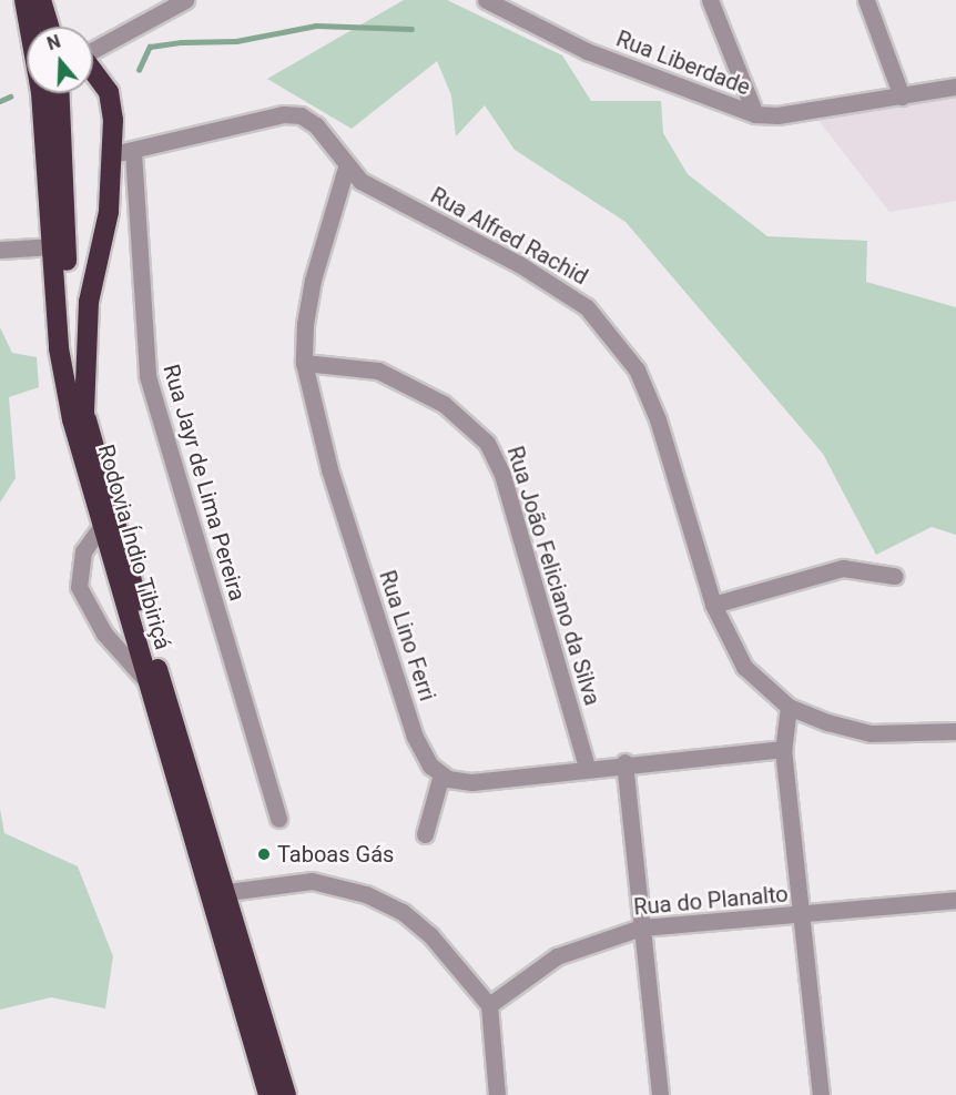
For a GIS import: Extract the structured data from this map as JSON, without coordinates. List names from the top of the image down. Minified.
{"streets":{"highway":["Rodovia Índio Tibiriçá"],"street":["Rua Liberdade","Rua Alfred Rachid","Rua Jayr de Lima Pereira","Rua João Feliciano da Silva","Rua Lino Ferri","Rua do Planalto"]},"crossings":[["Rua Alfred Rachid","Rua Jayr de Lima Pereira"],["Rua Alfred Rachid","Rua Lino Ferri"],["Rua João Feliciano da Silva","Rua Lino Ferri"]],"places":["Taboas Gás"],"north":"top"}
